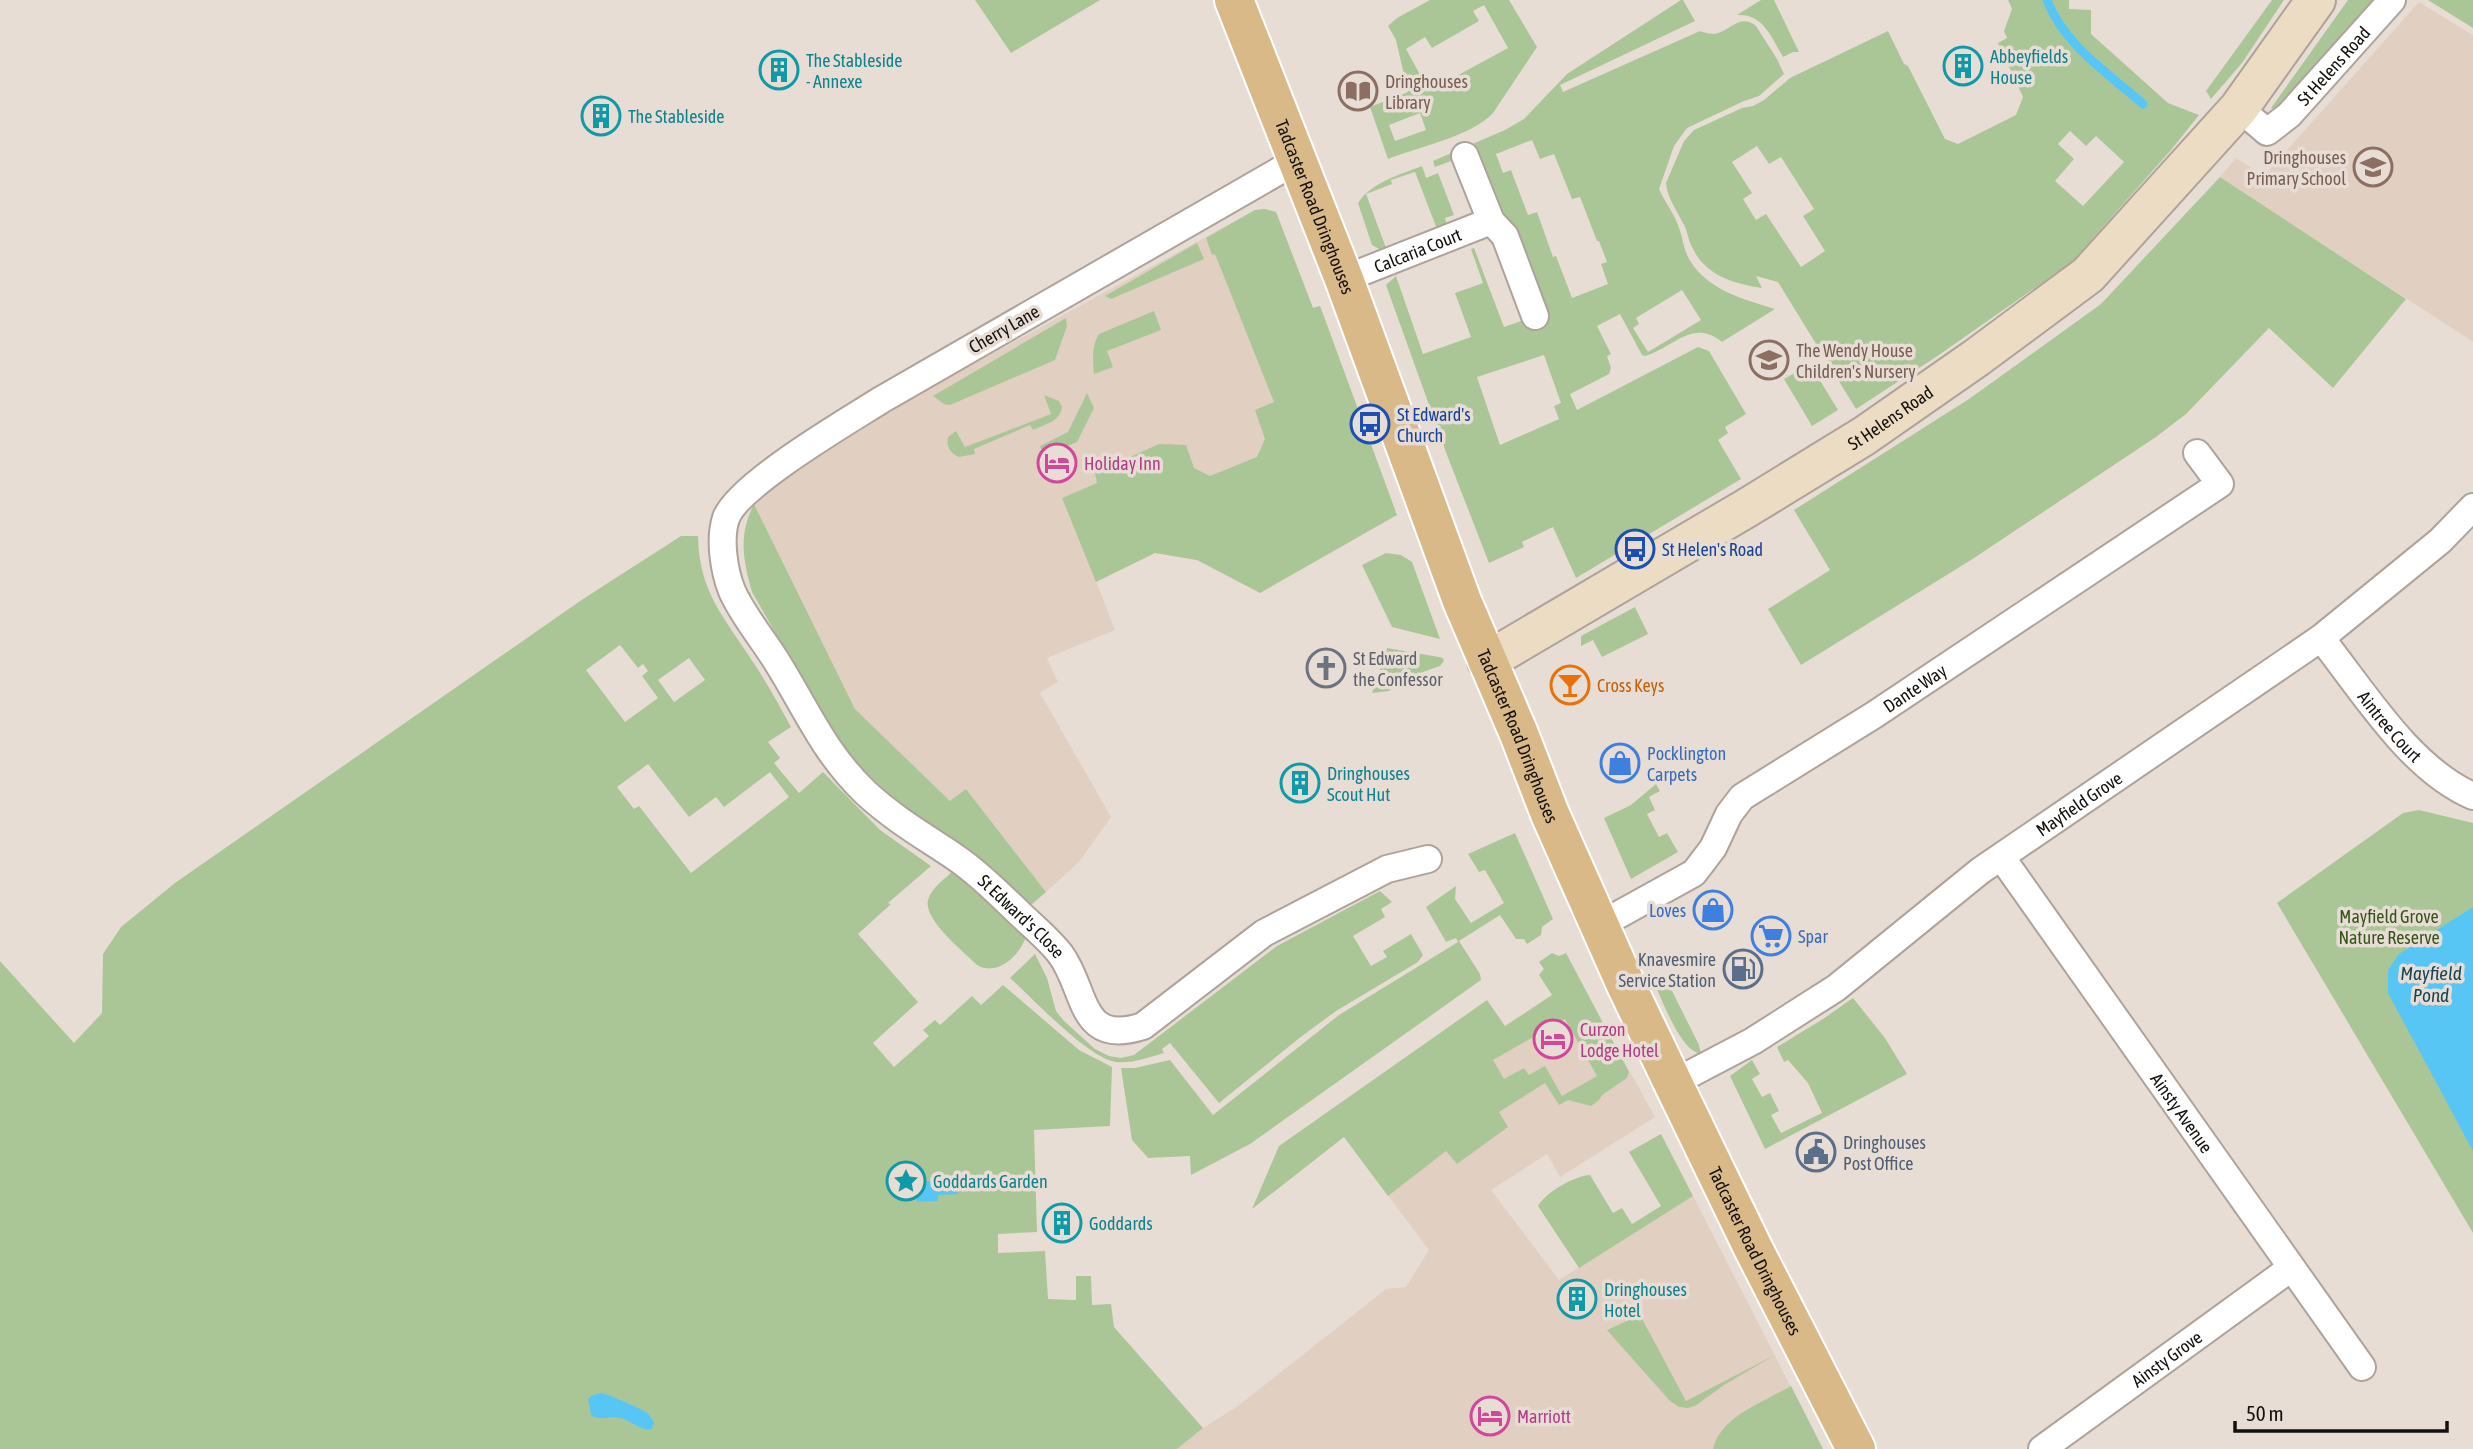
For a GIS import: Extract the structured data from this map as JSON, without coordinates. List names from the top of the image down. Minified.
{"streets":{"main road":["Tadcaster Road Dringhouses"],"street":["St Helens Road","Calcaria Court","Cherry Lane","Dante Way","Aintree Court","Mayfield Grove","St Edward's Close","Ainsty Avenue","Ainsty Grove"]},"crossings":[["St Helens Road","Tadcaster Road Dringhouses"],["Tadcaster Road Dringhouses","Calcaria Court"],["Tadcaster Road Dringhouses","Cherry Lane"],["Tadcaster Road Dringhouses","Dante Way"],["Tadcaster Road Dringhouses","Mayfield Grove"],["Cherry Lane","St Edward's Close"],["Aintree Court","Mayfield Grove"],["Mayfield Grove","Ainsty Avenue"],["Ainsty Avenue","Ainsty Grove"]],"water":["Mayfield Pond"],"parks":["Mayfield Grove Nature Reserve"],"places":{"building":["Abbeyfields House","The Stableside - Annexe","The Stableside","Dringhouses Scout Hut","Goddards","Dringhouses Hotel"],"library":["Dringhouses Library"],"school or university":["Dringhouses Primary School","The Wendy House Children's Nursery"],"bus stop":["St Edward's Church","St Helen's Road"],"hotel":["Holiday Inn","Curzon Lodge Hotel","Marriott"],"church":["St Edward the Confessor"],"bar":["Cross Keys"],"shop":["Pocklington Carpets","Loves"],"supermarket":["Spar"],"fuel station":["Knavesmire Service Station"],"public building":["Dringhouses Post Office"],"place":["Goddards Garden"]},"scale_bar":"50 m"}
